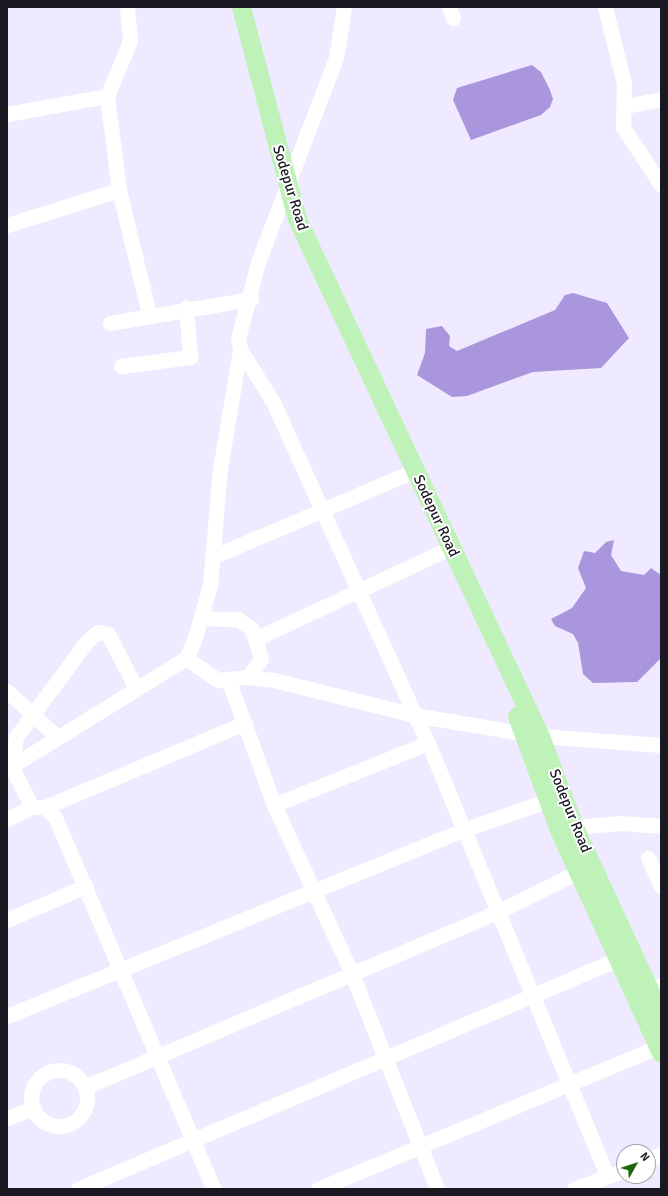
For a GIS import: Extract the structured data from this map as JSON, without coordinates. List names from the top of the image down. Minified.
{"streets":{"main road":["Sodepur Road"]},"north":"top right"}
